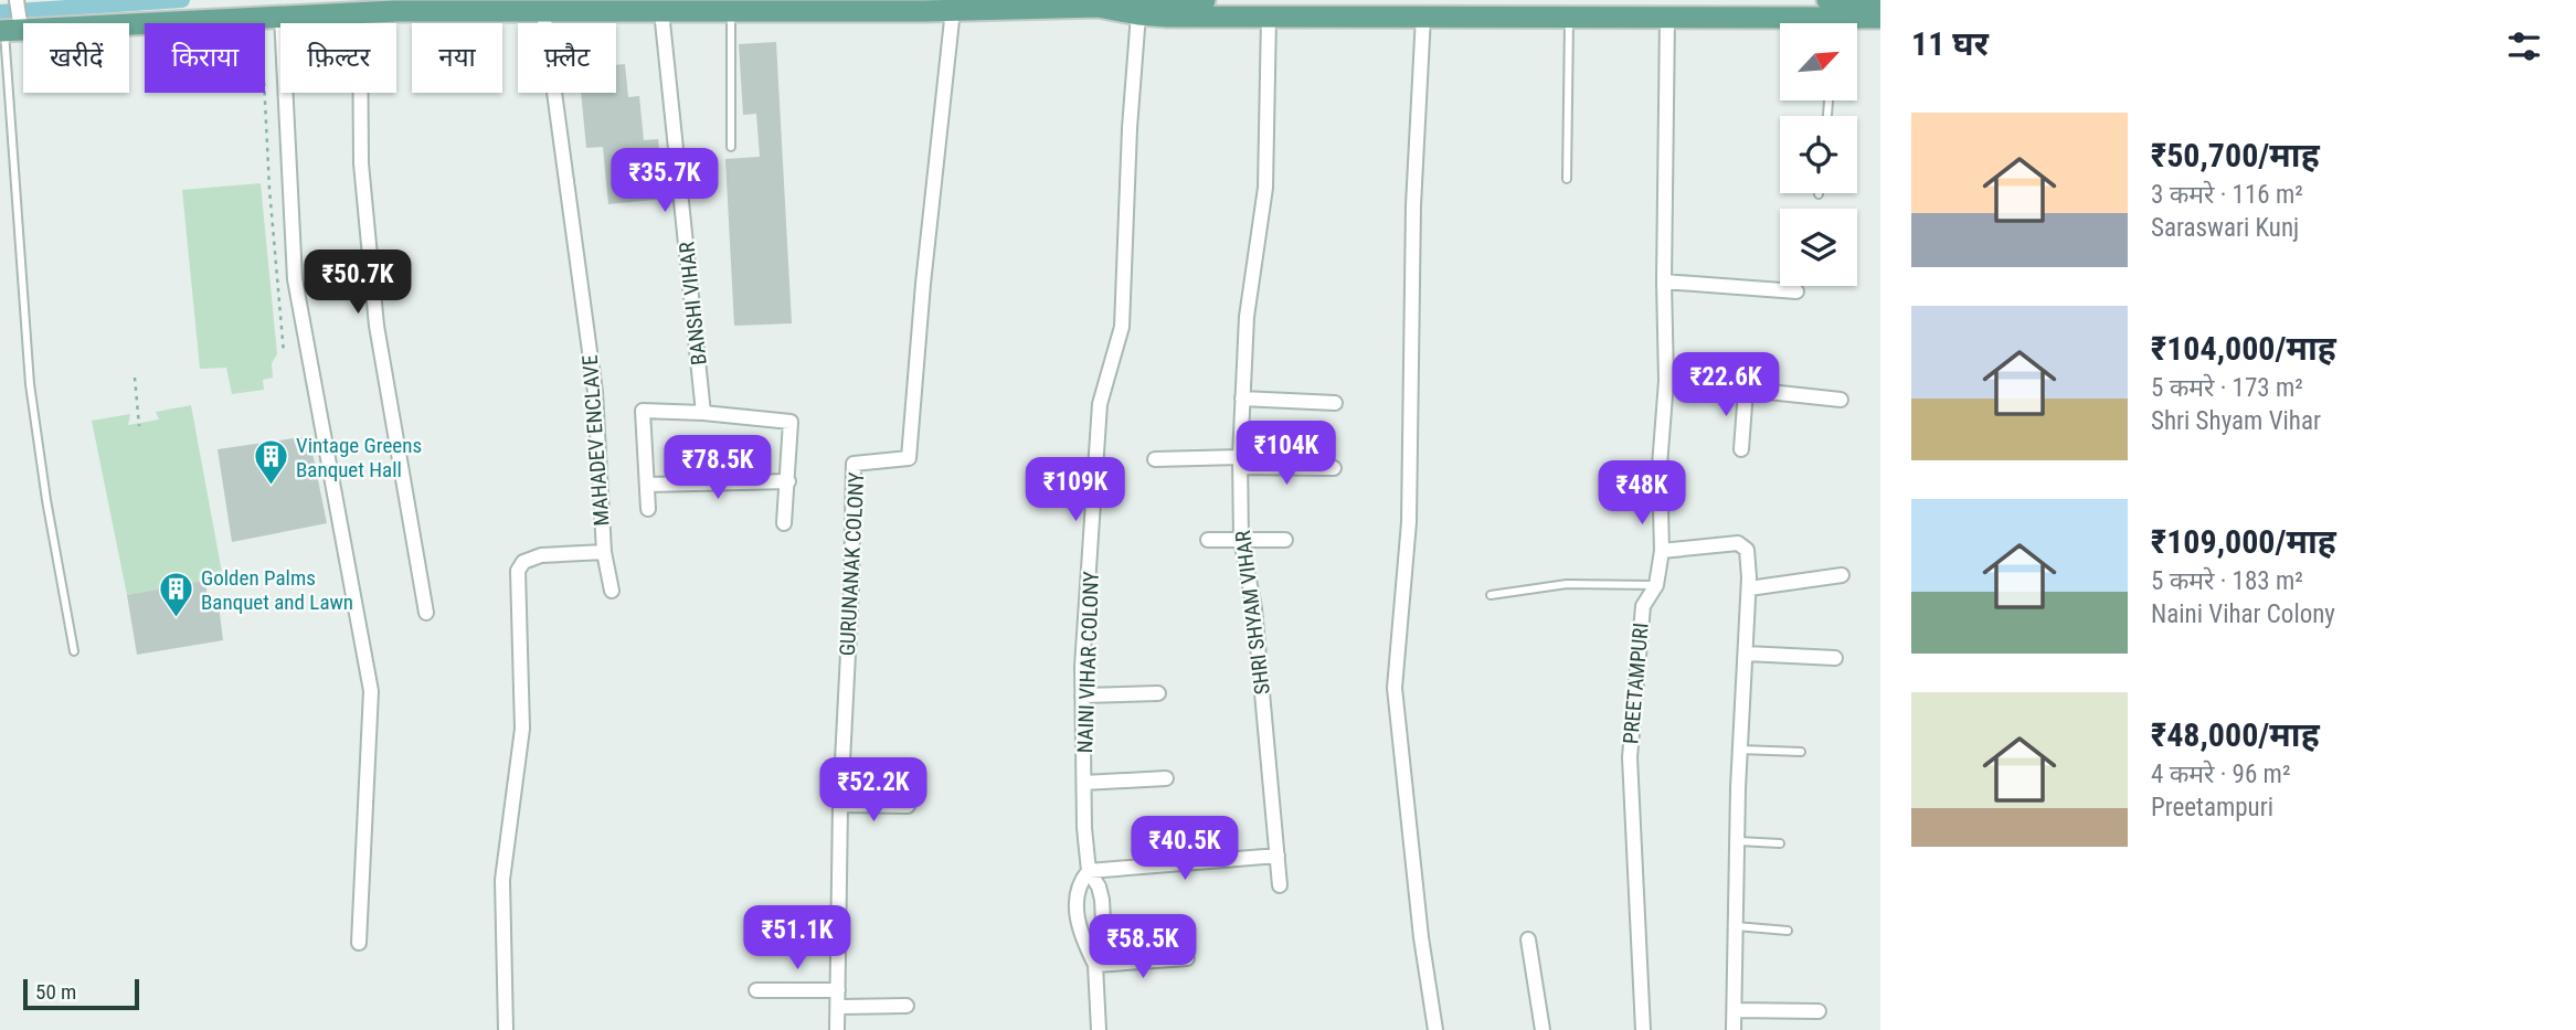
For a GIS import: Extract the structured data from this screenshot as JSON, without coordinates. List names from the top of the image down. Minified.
{"streets":{"street":["BANSHI VIHAR","MAHADEV ENCLAVE","GURUNANAK COLONY","SHRI SHYAM VIHAR","NAINI VIHAR COLONY","PREETAMPURI"]},"places":{"building":["Vintage Greens Banquet Hall","Golden Palms Banquet and Lawn"]},"scale_bar":"50 m","north":"top right","page":{"heading":"11 घर","chip":["खरीदें","किराया","फ़िल्टर","नया","फ़्लैट"],"list":[{"name":"₹50,700/माह","note":"3 कमरे · 116 m² · Saraswari Kunj"},{"name":"₹104,000/माह","note":"5 कमरे · 173 m² · Shri Shyam Vihar"},{"name":"₹109,000/माह","note":"5 कमरे · 183 m² · Naini Vihar Colony"},{"name":"₹48,000/माह","note":"4 कमरे · 96 m² · Preetampuri"}],"price":["₹35.7K","₹50.7K","₹22.6K","₹104K","₹78.5K","₹109K","₹48K","₹52.2K","₹40.5K","₹51.1K","₹58.5K"],"scale":"50 m"}}
